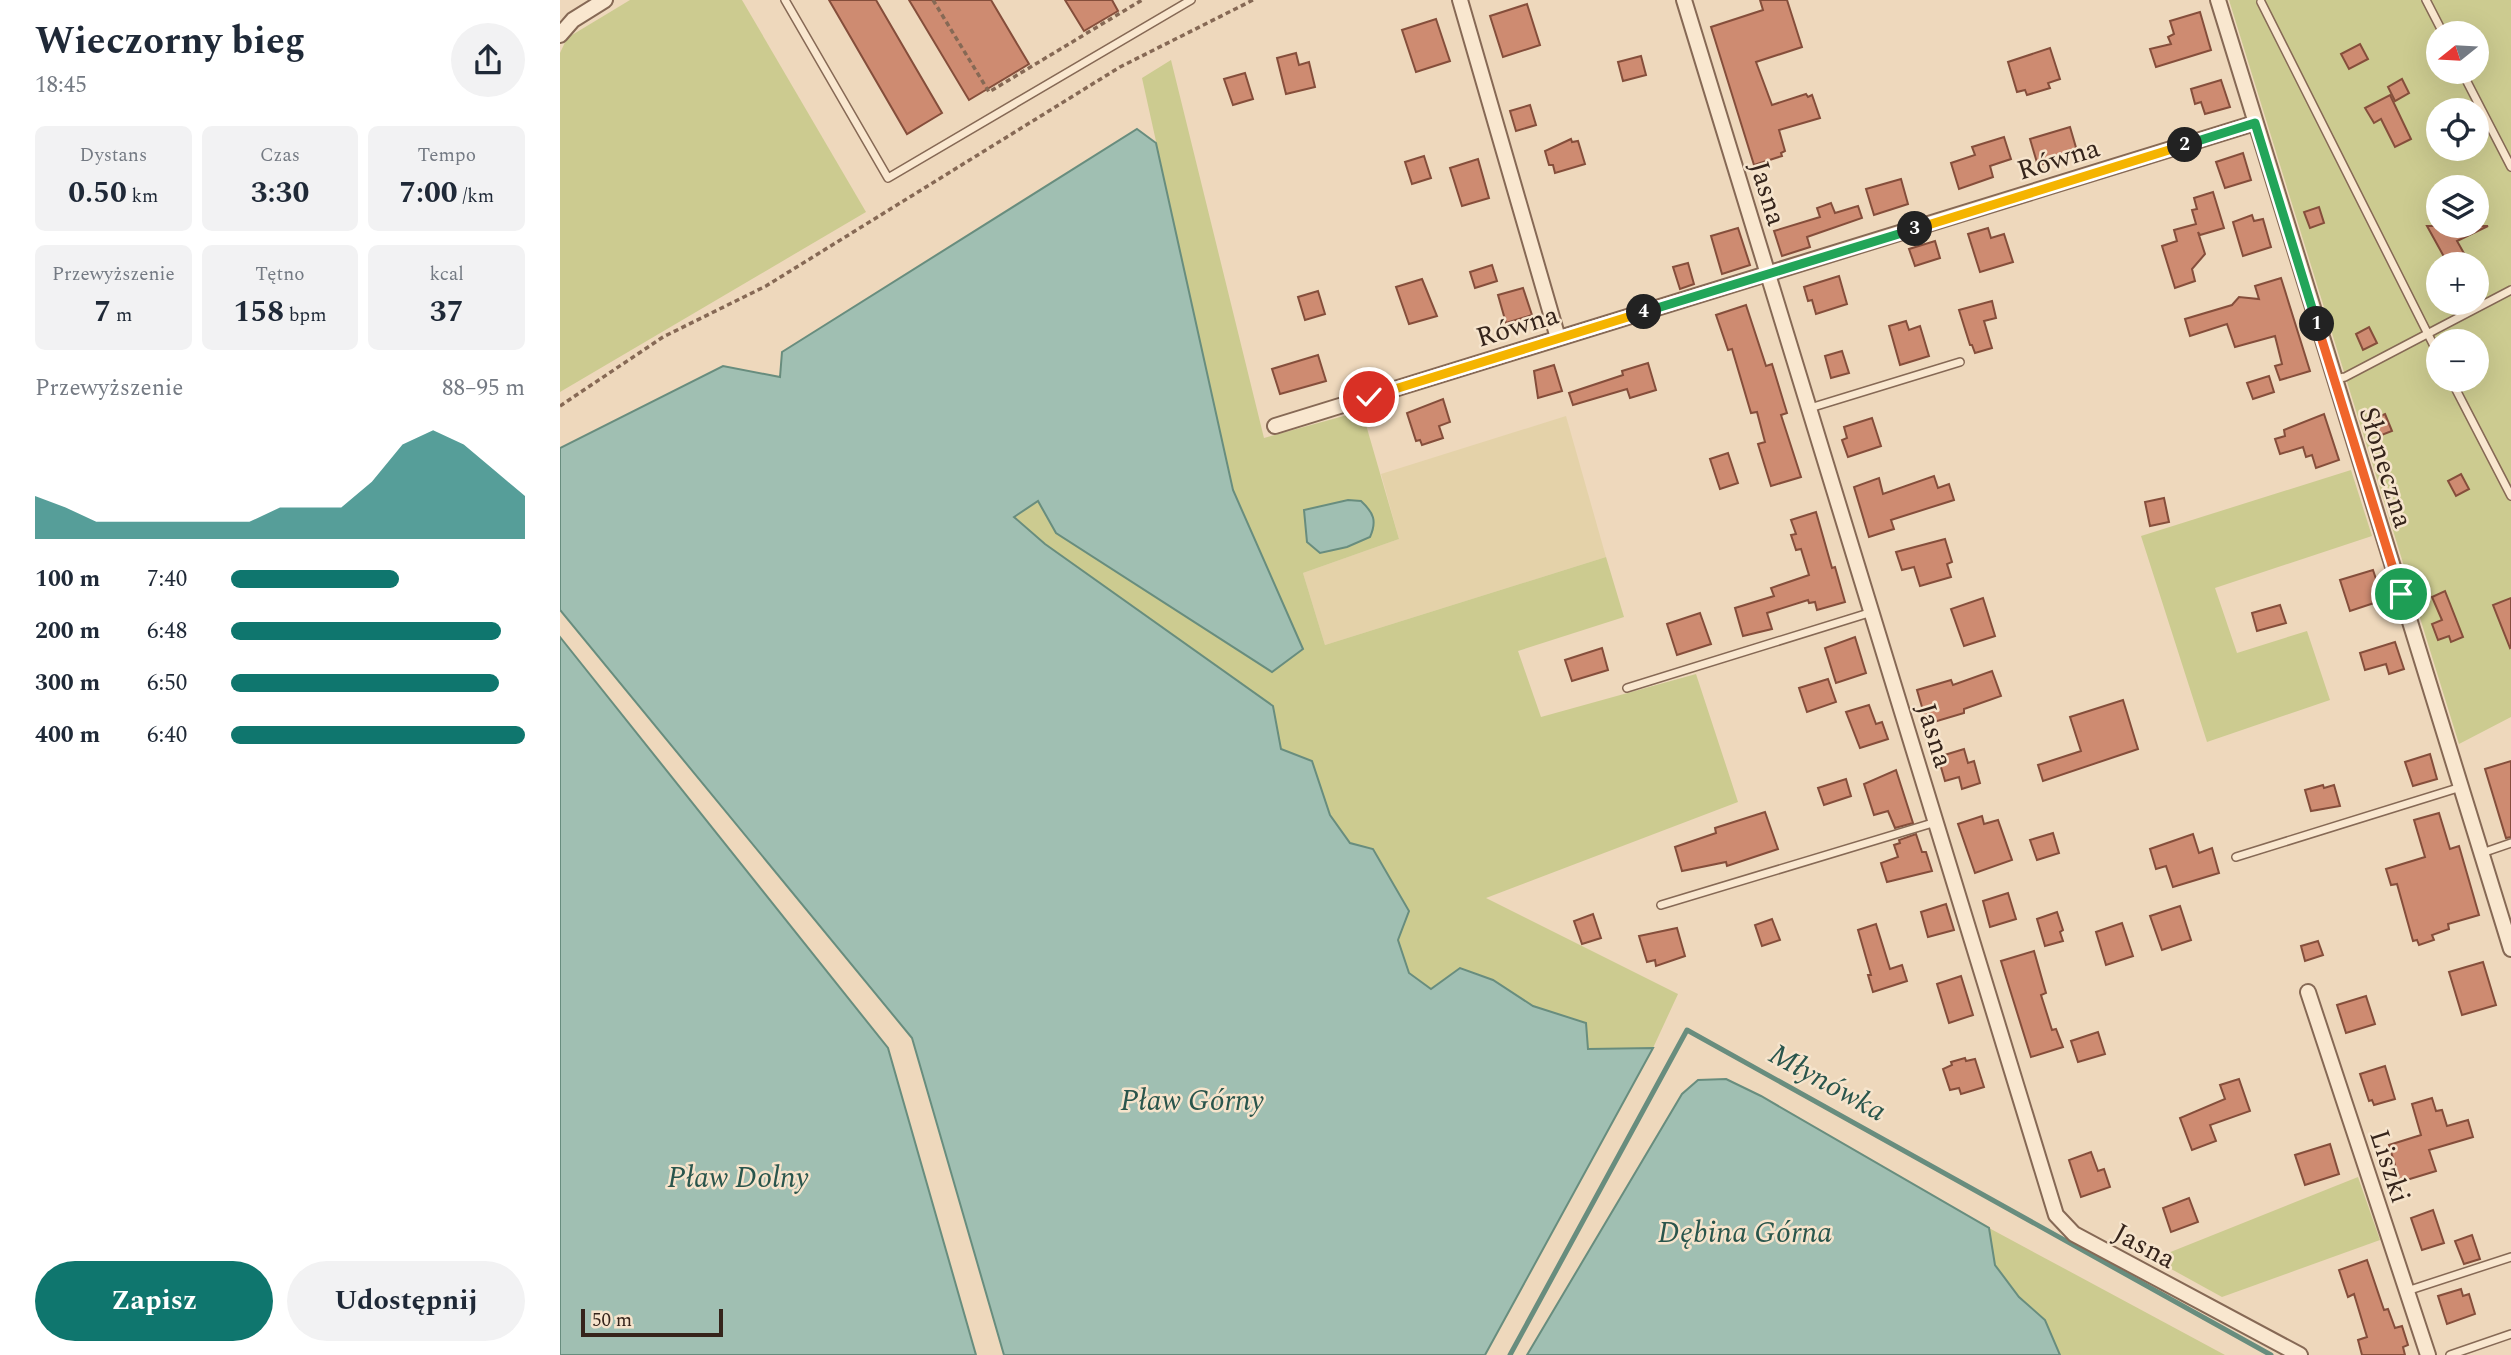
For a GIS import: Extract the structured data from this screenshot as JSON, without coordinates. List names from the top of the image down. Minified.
{"streets":{"street":["Równa","Jasna","Słoneczna","Liszki"]},"crossings":[["Równa","Jasna"],["Równa","Słoneczna"]],"water":["Młynówka","Pław Górny","Pław Dolny","Dębina Górna"],"scale_bar":"50 m","north":"left","page":{"heading":["Wieczorny bieg","18:45"],"map_buttons":["+","−"],"stats":[["Dystans","0.50 km"],["Czas","3:30"],["Tempo","7:00 /km"],["Przewyższenie","7 m"],["Tętno","158 bpm"],["kcal","37"]],"pins":["2","3","4","1"],"chart":["Przewyższenie","88–95 m"],"list":[{"name":"100 m","note":"7:40"},{"name":"200 m","note":"6:48"},{"name":"300 m","note":"6:50"},{"name":"400 m","note":"6:40"}],"buttons":["Zapisz","Udostępnij"],"scale":"50 m"}}
